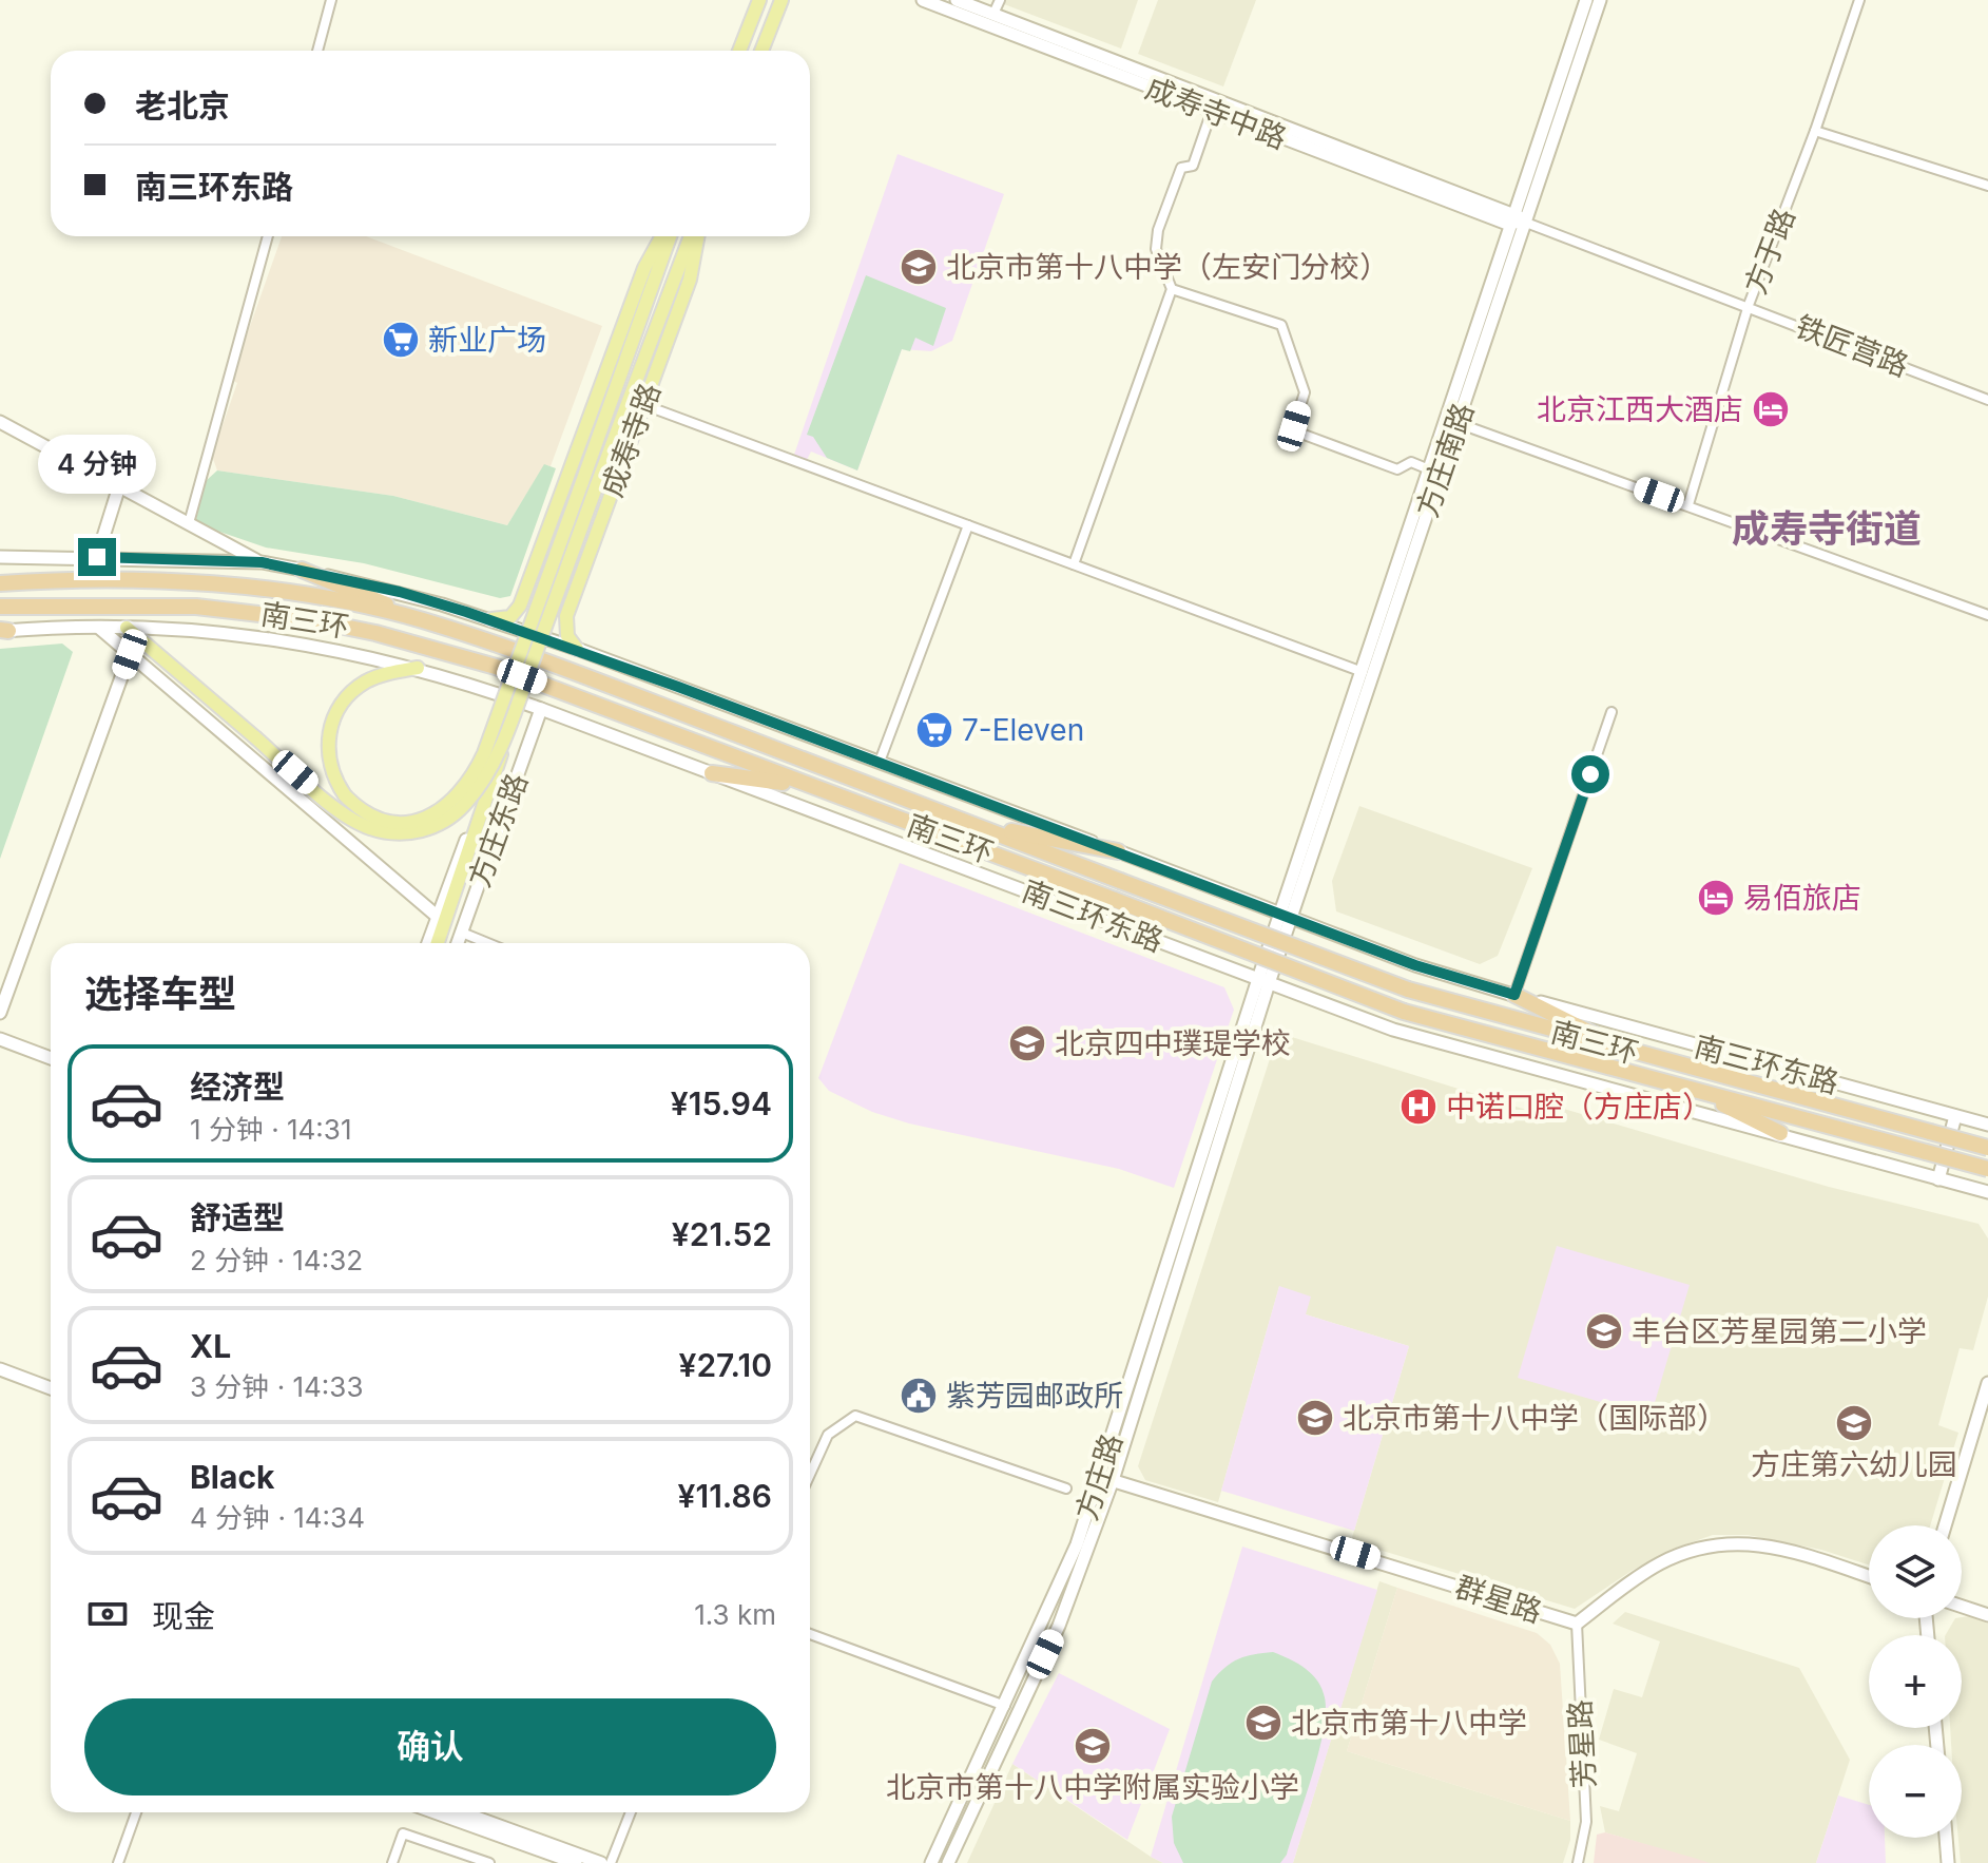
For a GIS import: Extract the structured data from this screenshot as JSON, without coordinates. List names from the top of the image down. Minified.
{"streets":{"highway":["南三环"],"main road":["成寿寺路"],"street":["成寿寺中路","方于路","铁匠营路","方庄南路","方庄东路","南三环东路","方庄路","群星路","芳星路"]},"crossings":[["成寿寺中路","铁匠营路"],["成寿寺中路","方庄南路"],["方于路","铁匠营路"],["铁匠营路","方庄南路"],["成寿寺路","南三环东路"],["方庄南路","南三环东路"],["方庄东路","南三环东路"],["南三环东路","方庄路"],["方庄路","群星路"],["群星路","芳星路"]],"districts":["成寿寺街道"],"places":{"school or university":["北京市第十八中学（左安门分校）","北京四中璞瑅学校","丰台区芳星园第二小学","北京市第十八中学（国际部）","方庄第六幼儿园","北京市第十八中学","北京市第十八中学附属实验小学"],"supermarket":["新业广场","7-Eleven"],"hotel":["北京江西大酒店","易佰旅店"],"hospital":["中诺口腔（方庄店）"],"public building":["紫芳园邮政所"]},"page":{"banner":["老北京","南三环东路"],"bubble":"4 分钟","heading":"选择车型","list":[{"name":"经济型","note":"1 分钟 · 14:31","value":"¥15.94"},{"name":"舒适型","note":"2 分钟 · 14:32","value":"¥21.52"},{"name":"XL","note":"3 分钟 · 14:33","value":"¥27.10"},{"name":"Black","note":"4 分钟 · 14:34","value":"¥11.86"}],"map_buttons":["+","−"],"pay":["现金","1.3 km"],"buttons":"确认"}}
